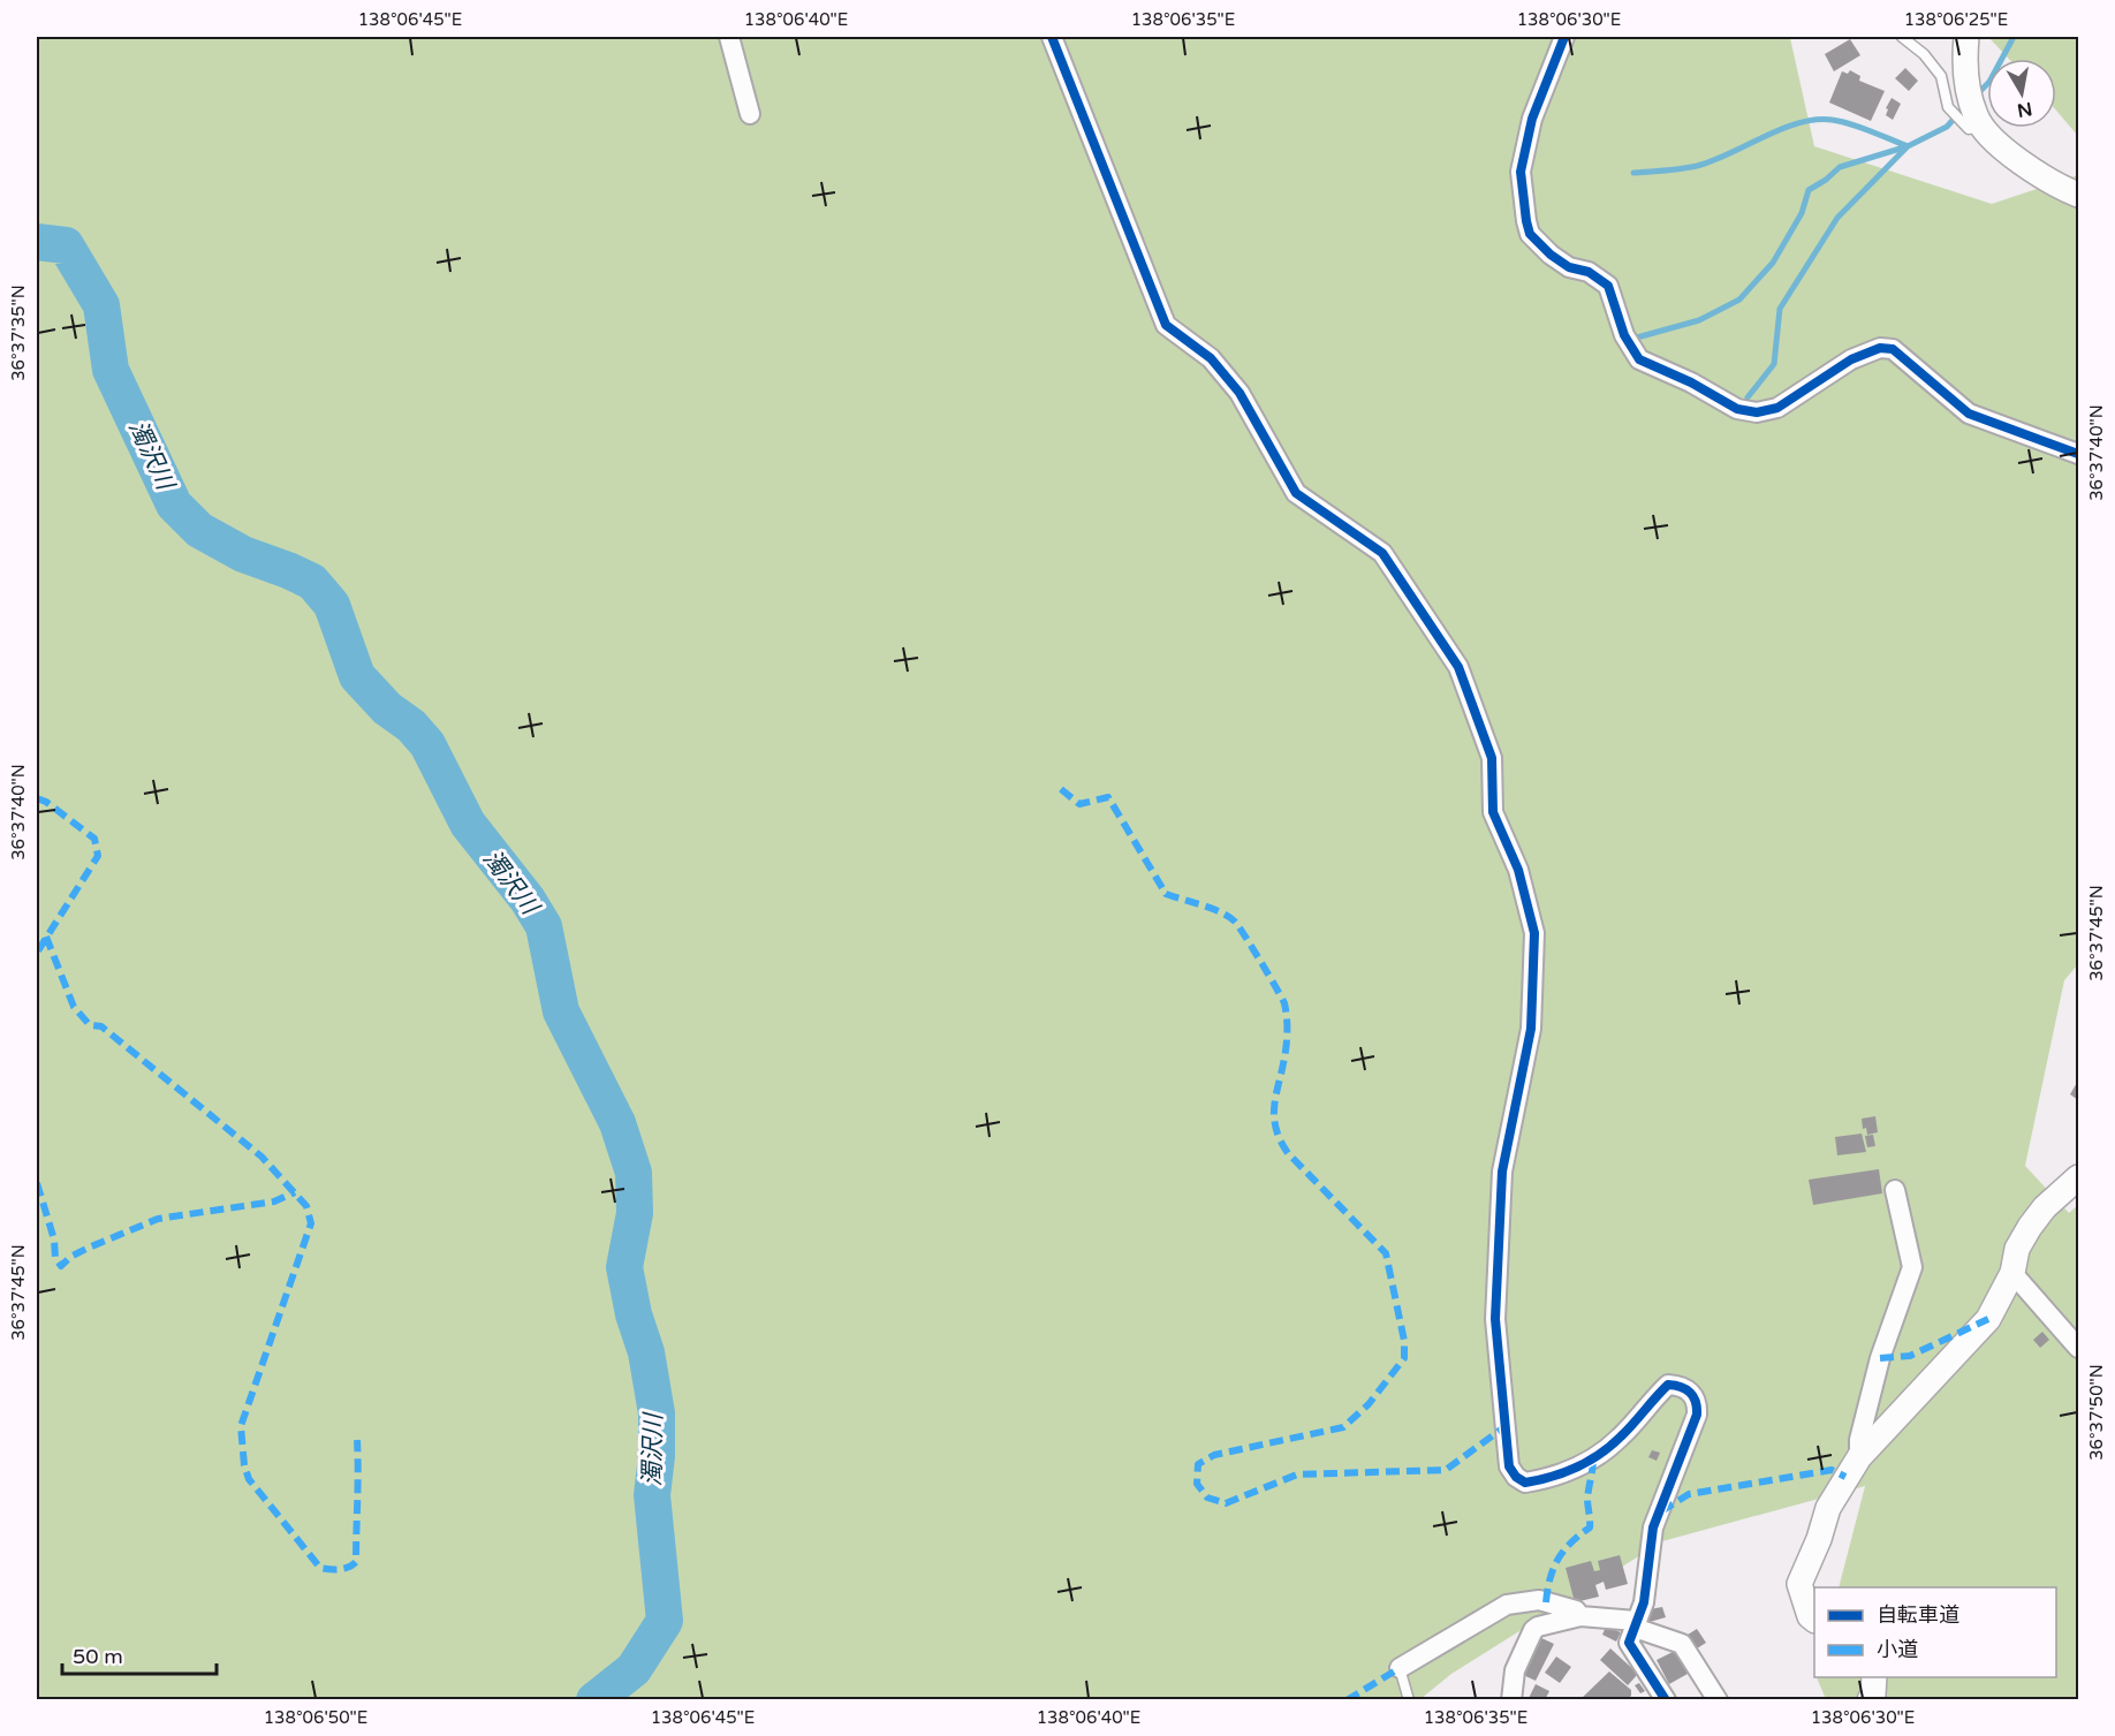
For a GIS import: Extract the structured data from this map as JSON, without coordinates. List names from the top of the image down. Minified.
{"water":["濁沢川"],"legend":["自転車道","小道"],"scale_bar":"50 m","north":"bottom","coordinates":["138°06'45\"E","138°06'40\"E","138°06'35\"E","138°06'30\"E","138°06'25\"E","36°37'35\"N","36°37'40\"N","36°37'45\"N","36°37'50\"N","138°06'50\"E"]}
